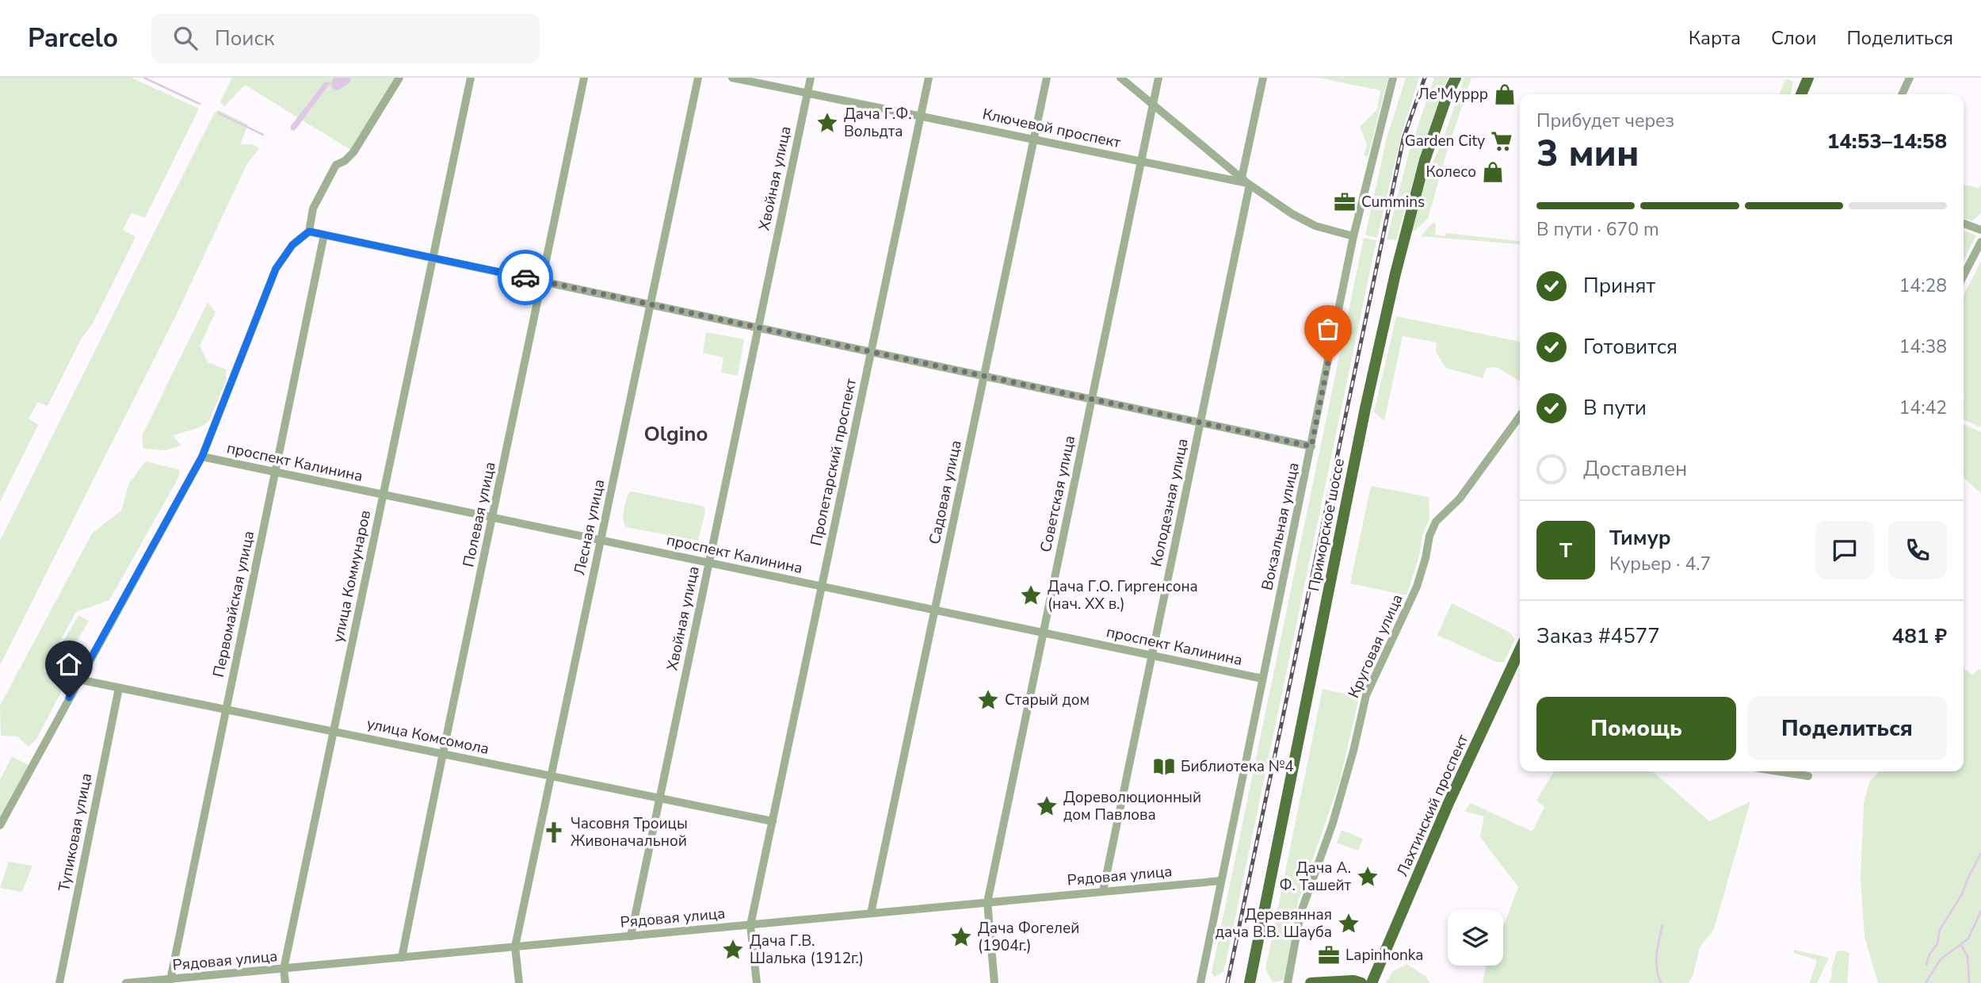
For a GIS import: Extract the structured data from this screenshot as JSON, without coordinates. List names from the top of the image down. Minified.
{"streets":{"main road":["Приморское шоссе","Лахтинский проспект"],"street":["Ключевой проспект","Хвойная улица","проспект Калинина","Пролетарский проспект","Садовая улица","Советская улица","Колодезная улица","Полевая улица","Вокзальная улица","Лесная улица","улица Коммунаров","Первомайская улица","Круговая улица","улица Комсомола","Тупиковая улица","Рядовая улица"]},"crossings":[["Ключевой проспект","Хвойная улица"],["Ключевой проспект","Пролетарский проспект"],["Ключевой проспект","Садовая улица"],["Ключевой проспект","Советская улица"],["Ключевой проспект","Колодезная улица"],["Ключевой проспект","Вокзальная улица"],["Хвойная улица","проспект Калинина"],["Хвойная улица","улица Комсомола"],["Хвойная улица","Рядовая улица"],["проспект Калинина","Пролетарский проспект"],["проспект Калинина","Садовая улица"],["проспект Калинина","Советская улица"],["проспект Калинина","Колодезная улица"],["проспект Калинина","Полевая улица"],["проспект Калинина","Вокзальная улица"],["проспект Калинина","Лесная улица"],["проспект Калинина","улица Коммунаров"],["проспект Калинина","Первомайская улица"],["Пролетарский проспект","улица Комсомола"],["Пролетарский проспект","Рядовая улица"],["Садовая улица","Рядовая улица"],["Советская улица","Рядовая улица"],["Колодезная улица","Рядовая улица"],["Полевая улица","улица Комсомола"],["Полевая улица","Рядовая улица"],["Вокзальная улица","Рядовая улица"],["Лесная улица","улица Комсомола"],["Лесная улица","Рядовая улица"],["улица Коммунаров","улица Комсомола"],["улица Коммунаров","Рядовая улица"],["Первомайская улица","улица Комсомола"],["Первомайская улица","Рядовая улица"],["улица Комсомола","Тупиковая улица"]],"districts":["Olgino"],"places":{"shop":["Ле'Муррр","Колесо"],"place":["Дача Г.Ф. Вольдта","Дача Г.О. Гиргенсона (нач. XX в.)","Старый дом","Дореволюционный дом Павлова","Дача А. Ф. Ташейт","Деревянная дача В.В. Шауба","Дача Фогелей (1904г.)","Дача Г.В. Шалька (1912г.)"],"supermarket":["Garden City"],"office":["Cummins","Lapinhonka"],"library":["Библиотека №4"],"church":["Часовня Троицы Живоначальной"]},"page":{"header":"Parcelo","search":"Поиск","nav":["Карта","Слои","Поделиться"],"heading":["3 мин","Прибудет через","14:53–14:58"],"panel":["Тимур","Курьер · 4.7","Заказ #4577","481 ₽"],"bar":"В пути · 670 m","list":[["Принят","14:28"],["Готовится","14:38"],["В пути","14:42"],"Доставлен"],"round":"Т","buttons":["Помощь","Поделиться"]}}
